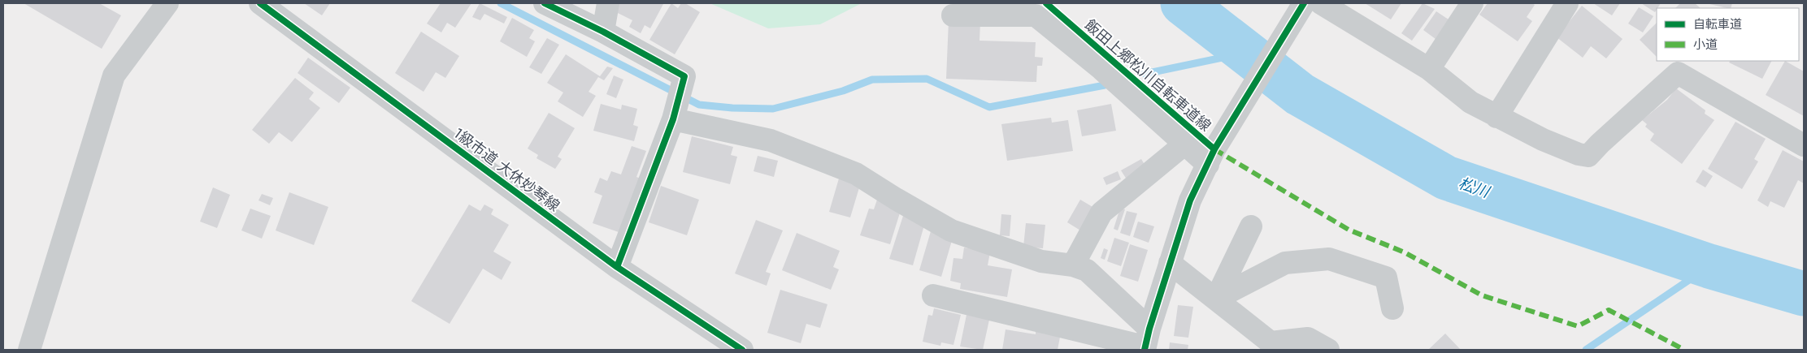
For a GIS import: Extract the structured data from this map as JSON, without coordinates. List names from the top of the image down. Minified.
{"streets":{"street":["1級市道 大休妙琴線"],"cycle path":["飯田上郷松川自転車道線"]},"water":["松川"],"legend":["自転車道","小道"]}
